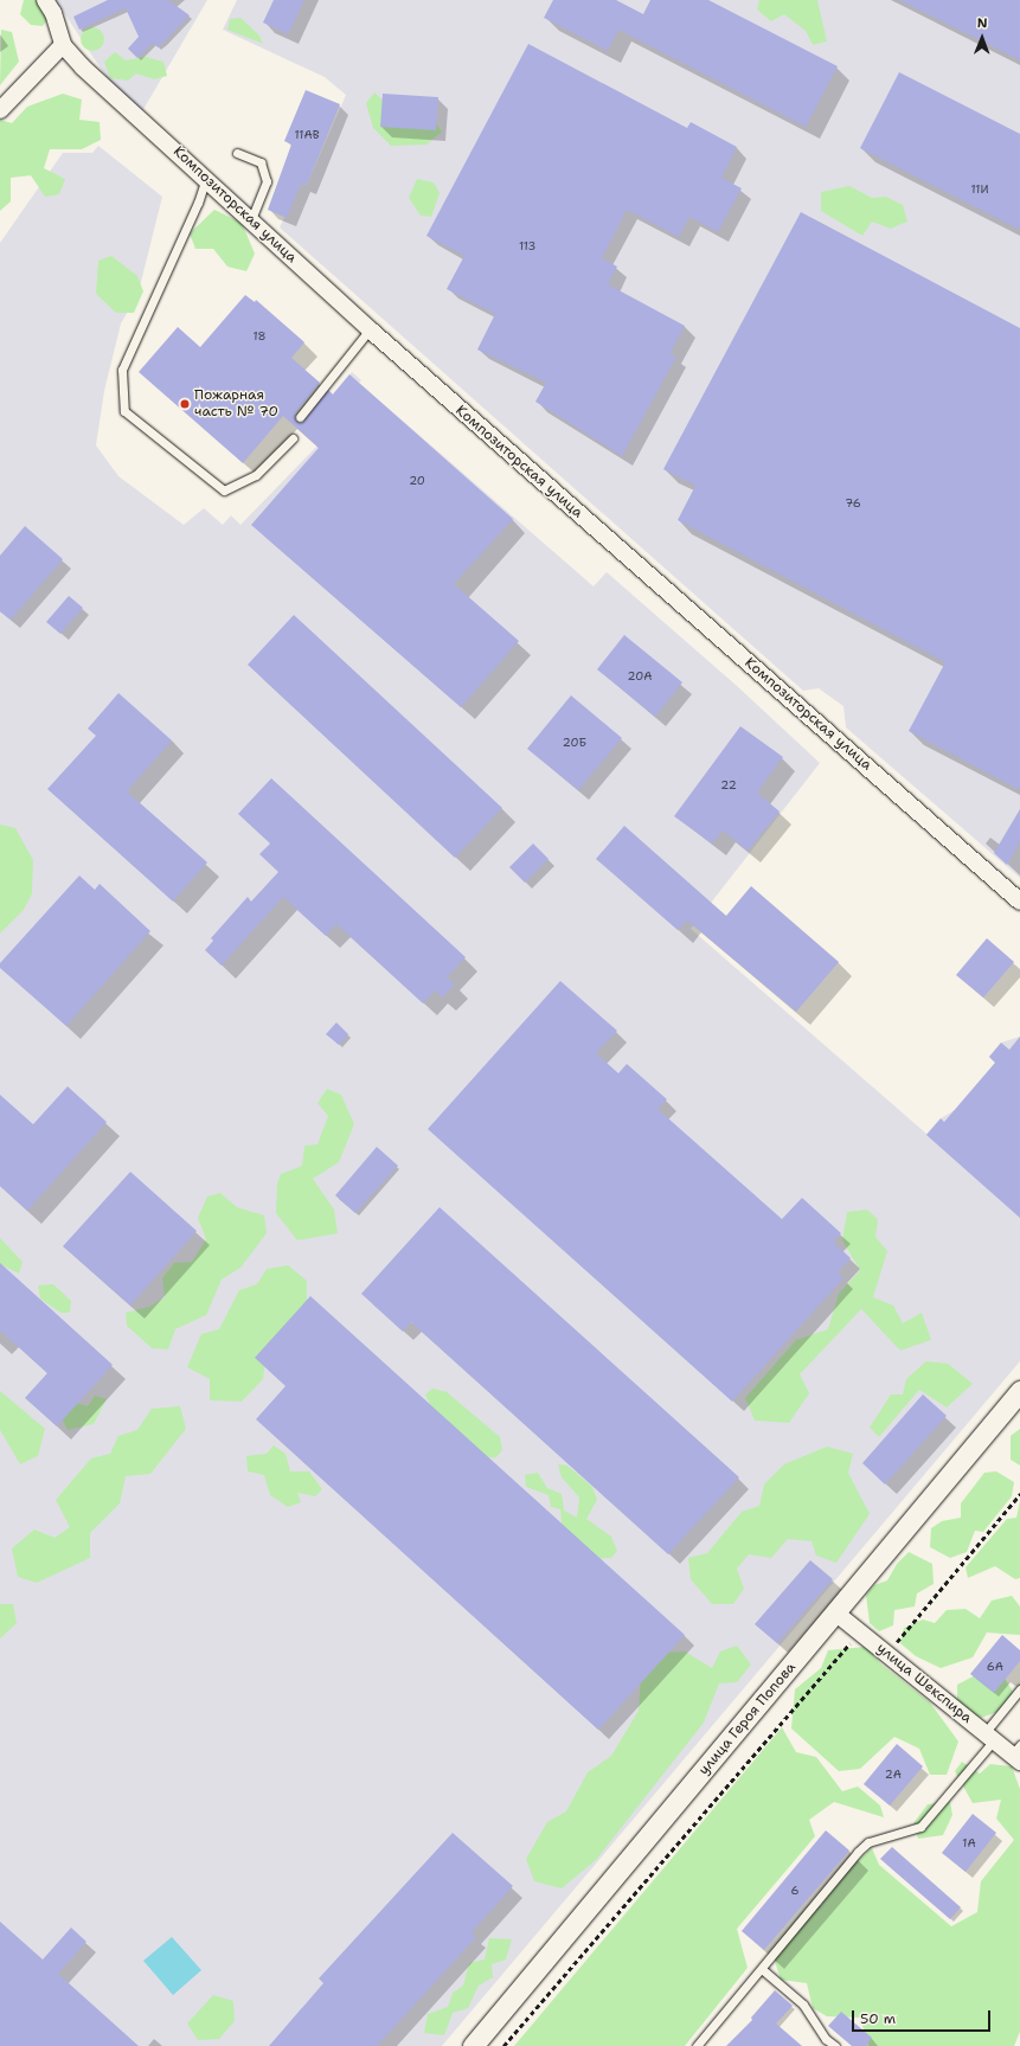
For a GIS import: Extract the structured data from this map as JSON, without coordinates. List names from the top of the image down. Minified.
{"streets":{"street":["Композиторская улица","улица Шекспира","улица Героя Попова"]},"crossings":[["улица Шекспира","улица Героя Попова"]],"places":["Пожарная часть № 70"],"house_numbers":["11АВ","11И","11З","18","20","76","20А","20Б","22","6А","2А","1А","6"],"scale_bar":"50 m","north":"top"}
